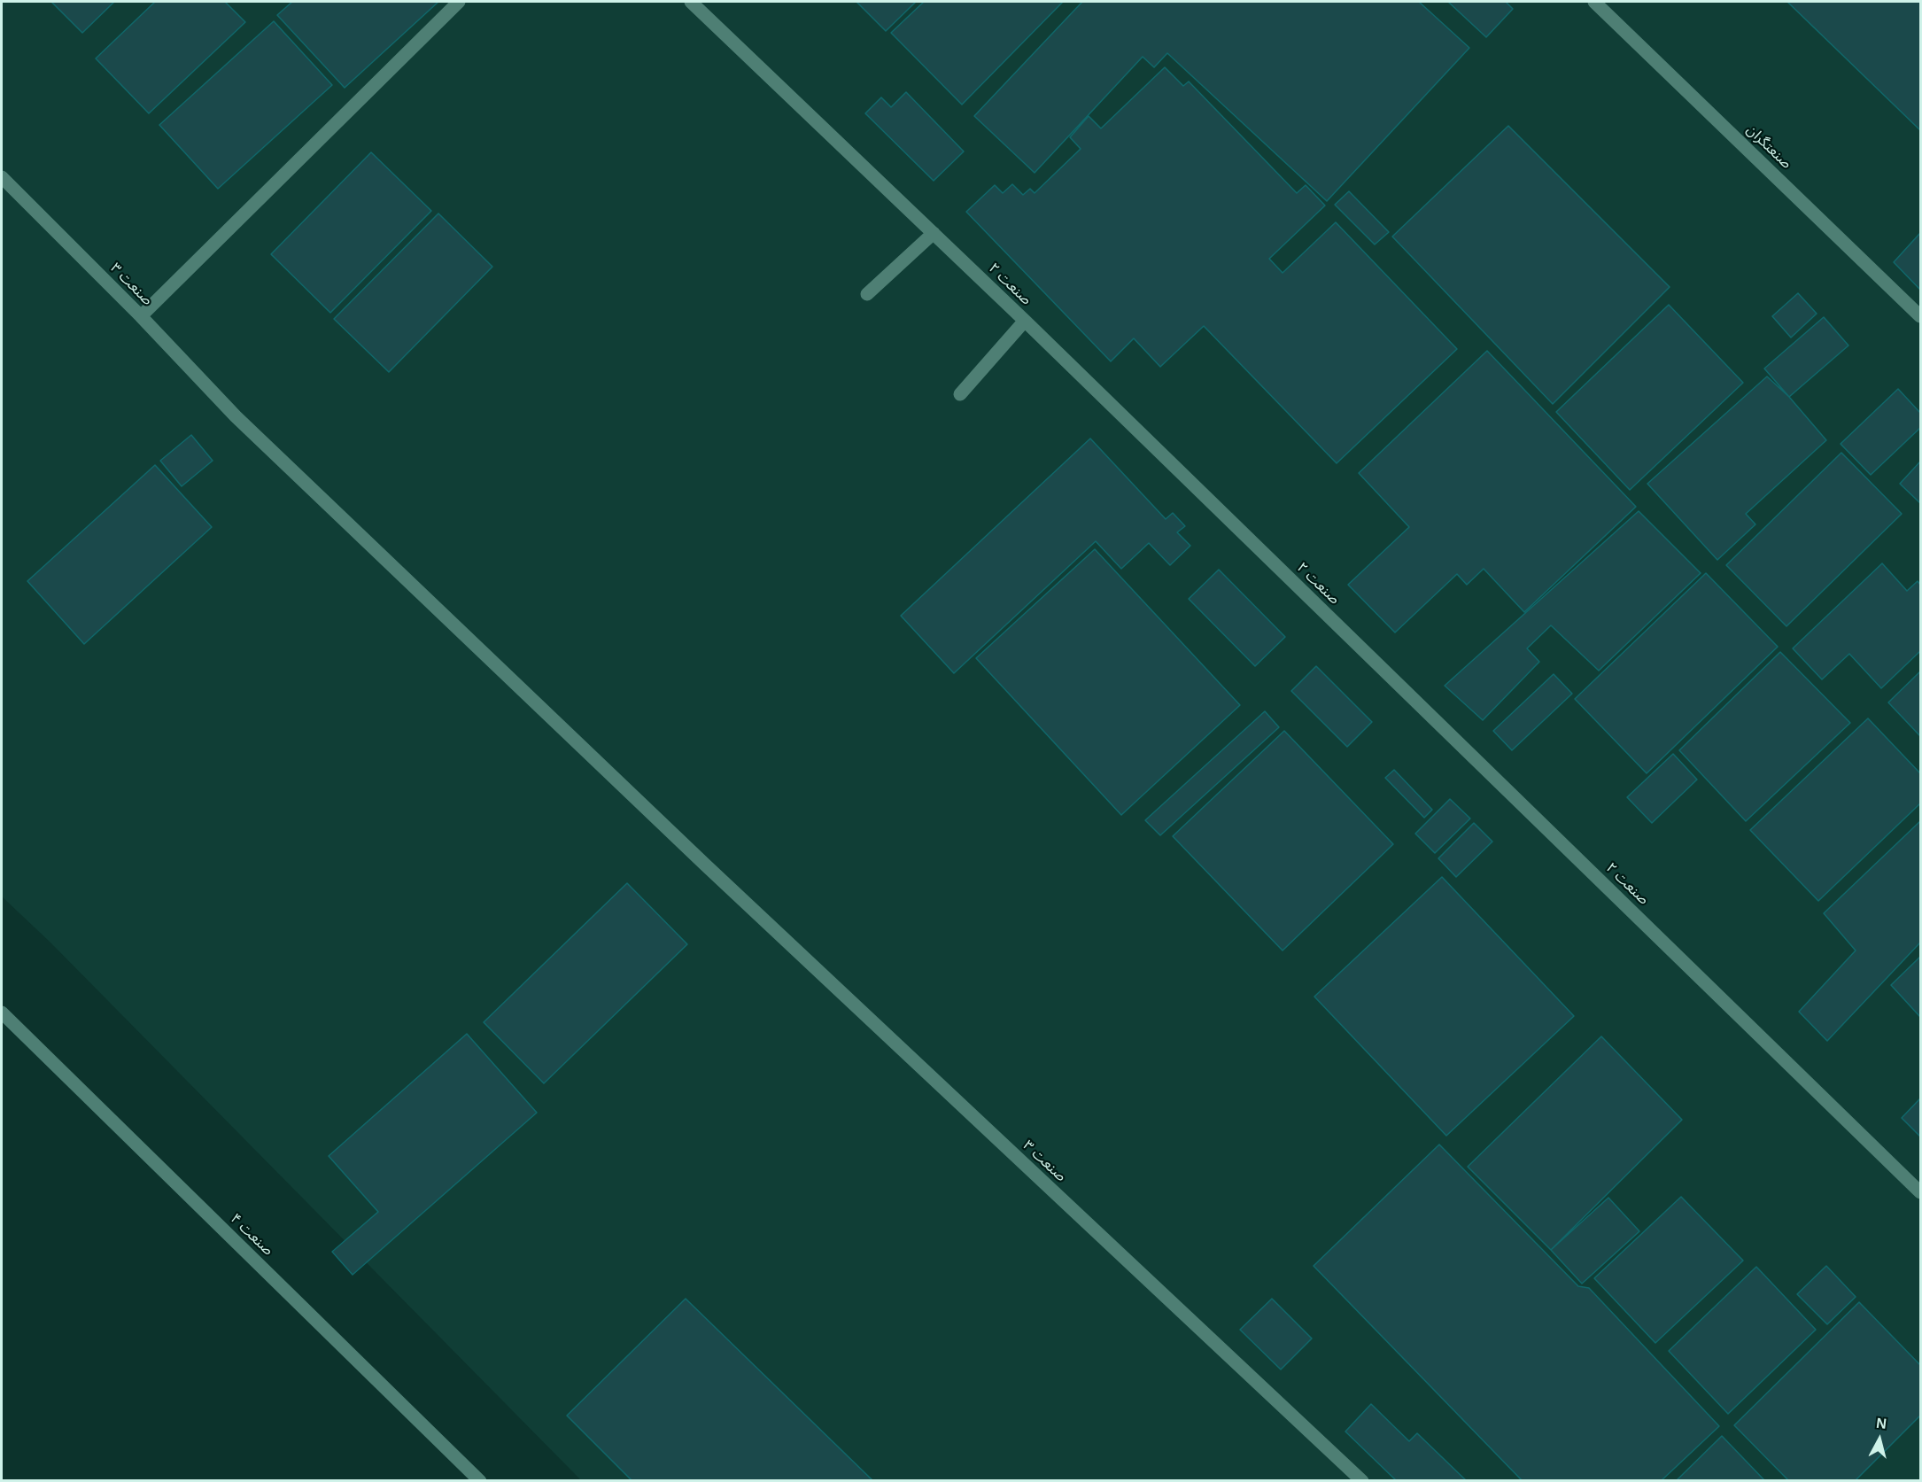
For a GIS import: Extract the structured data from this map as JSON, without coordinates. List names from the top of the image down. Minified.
{"streets":{"street":["صنعتگران","صنعت ۳","صنعت ۲","صنعت ۴"]},"north":"top"}
